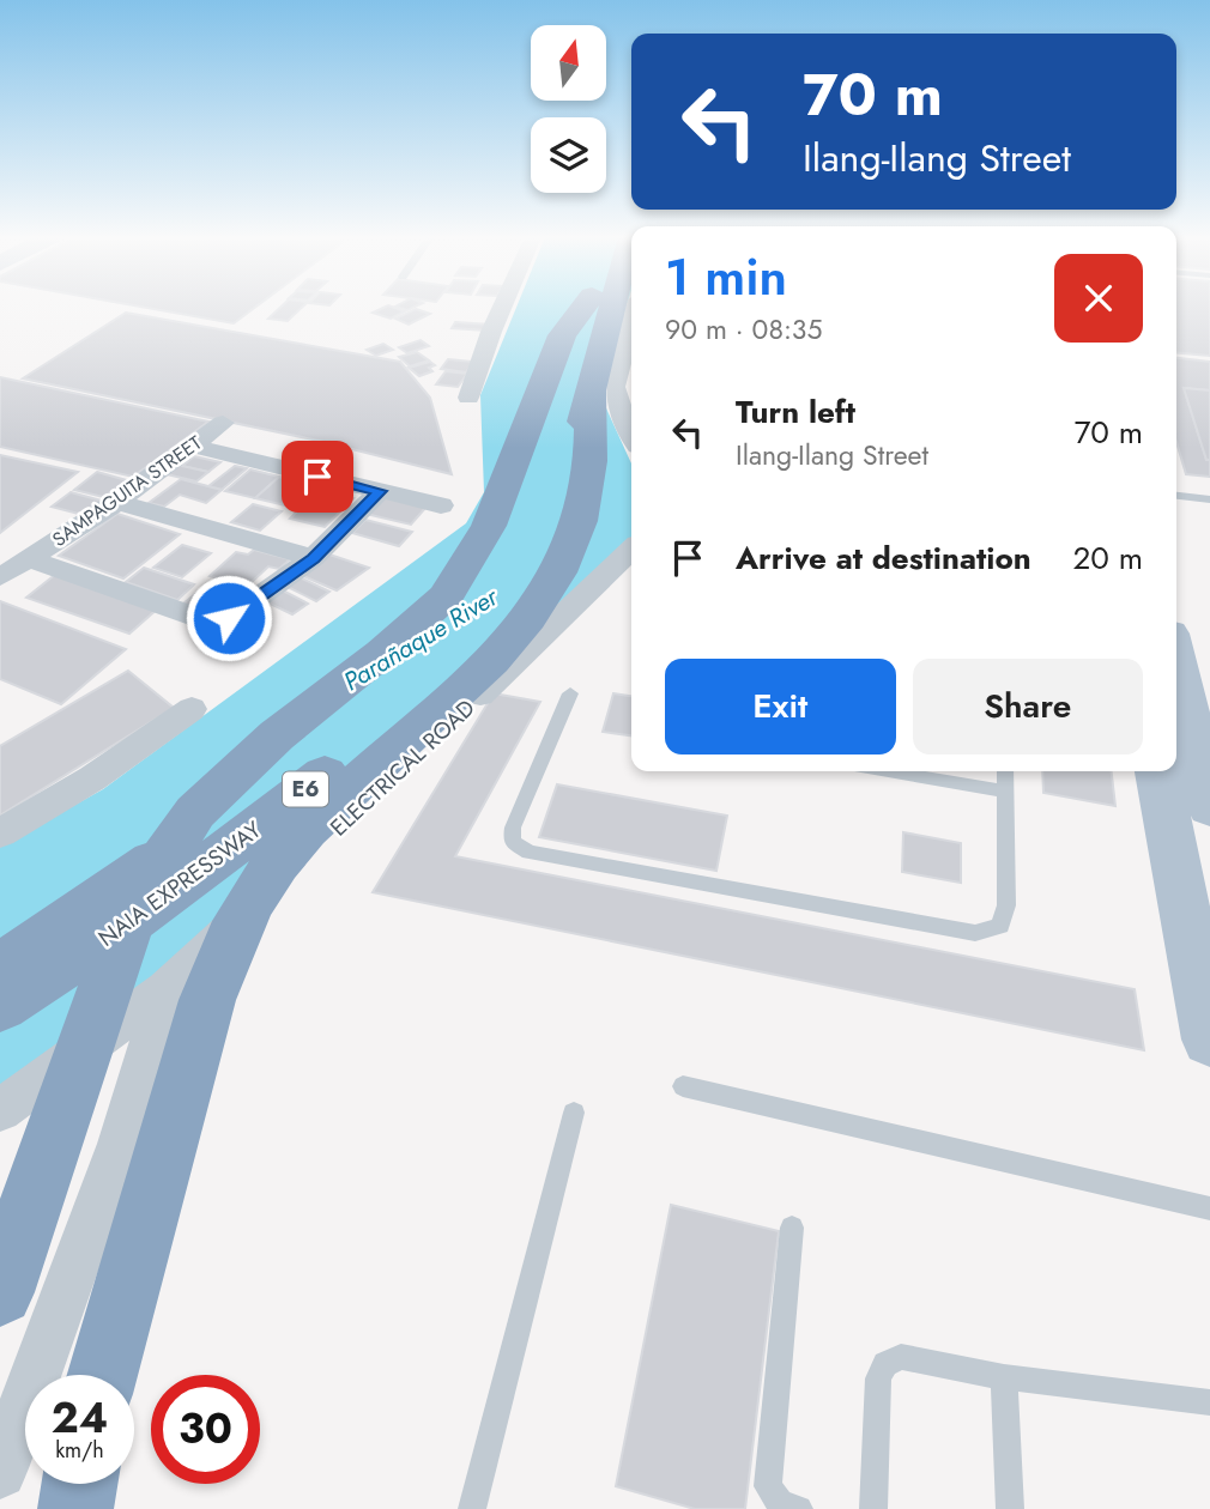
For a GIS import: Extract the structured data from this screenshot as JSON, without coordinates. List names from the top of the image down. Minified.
{"streets":{"highway":["E6","NAIA EXPRESSWAY"],"street":["SAMPAGUITA STREET","ELECTRICAL ROAD"]},"water":["Parañaque River"],"north":"top","page":{"turn":["70 m","Ilang-Ilang Street"],"heading":["1 min","90 m · 08:35"],"list":[{"name":"Turn left","note":"Ilang-Ilang Street","value":"70 m"},{"name":"Arrive at destination","value":"20 m"}],"buttons":["Exit","Share"],"speed":"24 km/h","limit":"30"}}
